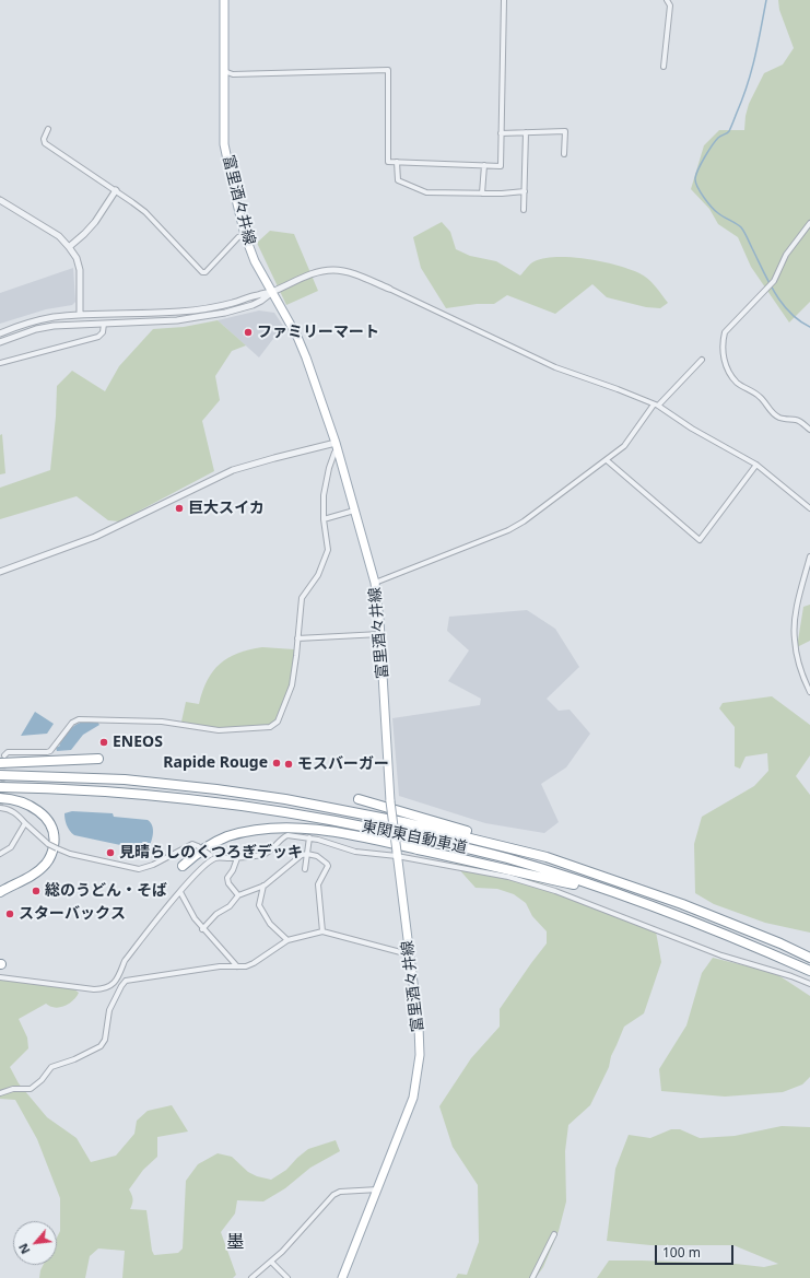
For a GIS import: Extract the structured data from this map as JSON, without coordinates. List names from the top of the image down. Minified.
{"streets":{"highway":["東関東自動車道"],"main road":["富里酒々井線"]},"districts":["墨"],"places":["ファミリーマート","巨大スイカ","ENEOS","Rapide Rouge","モスバーガー","見晴らしのくつろぎデッキ","総のうどん・そば","スターバックス"],"scale_bar":"100 m","north":"bottom left"}
